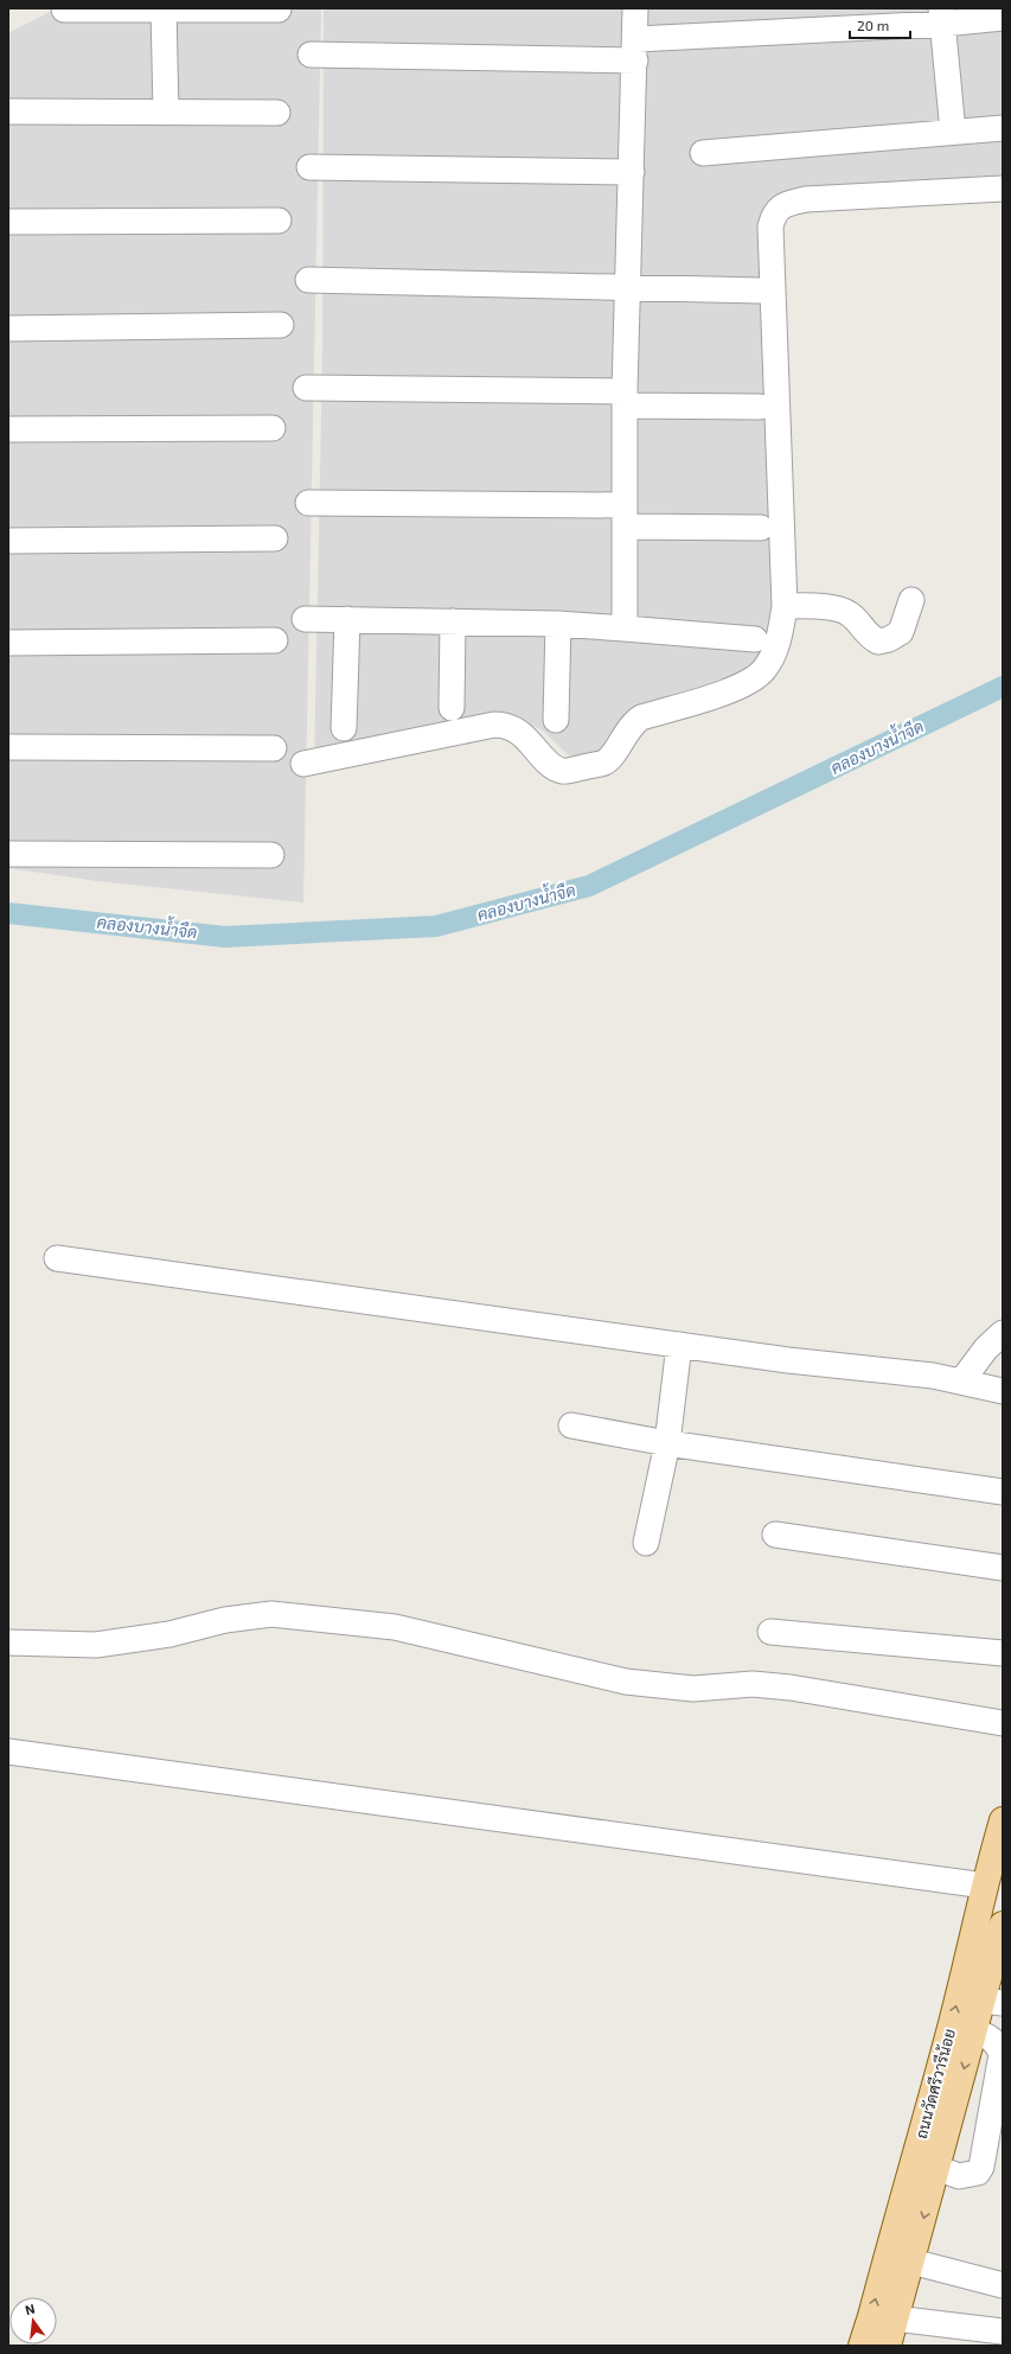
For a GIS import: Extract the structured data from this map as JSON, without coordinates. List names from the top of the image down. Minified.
{"streets":{"main road":["ถนนวัดศรีวารีน้อย"]},"water":["คลองบางน้ำจืด"],"scale_bar":"20 m","north":"top"}
